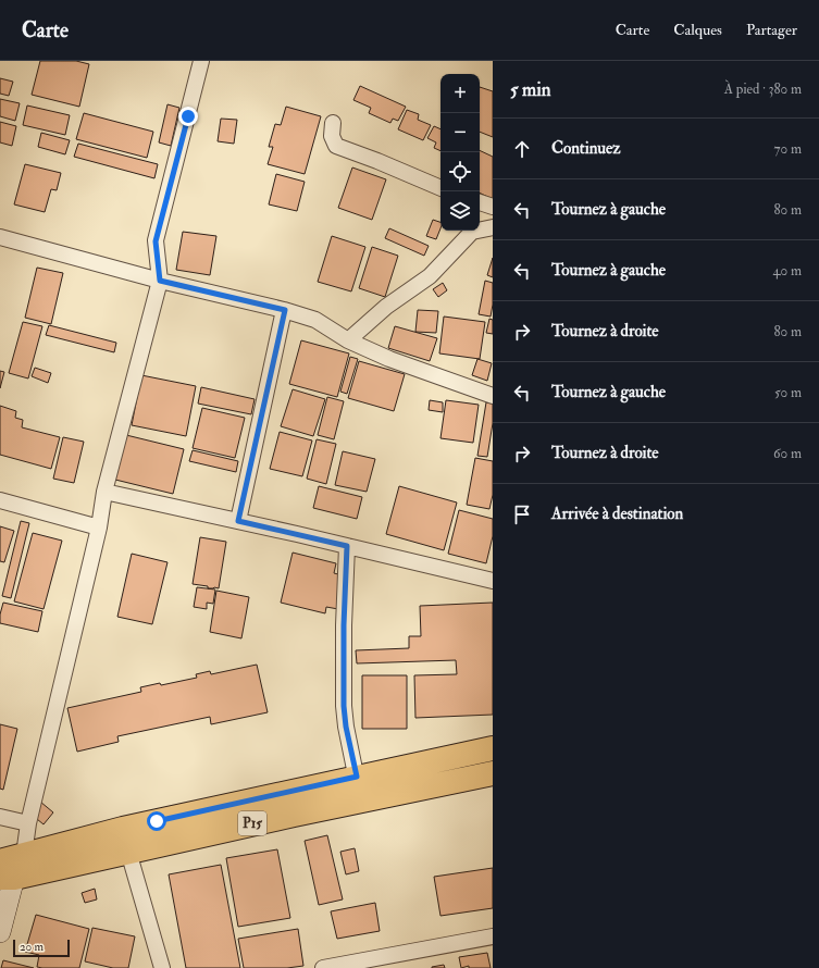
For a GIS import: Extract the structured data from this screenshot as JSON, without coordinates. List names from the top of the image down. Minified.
{"streets":{"main road":["P15"]},"scale_bar":"20 m","page":{"header":"Carte","nav":["Carte","Calques","Partager"],"heading":["5 min","À pied · 380 m"],"map_buttons":["+","−"],"list":[["Continuez","70 m"],["Tournez à gauche","80 m"],["Tournez à gauche","40 m"],["Tournez à droite","80 m"],["Tournez à gauche","50 m"],["Tournez à droite","60 m"],"Arrivée à destination"],"scale":"20 m"}}
